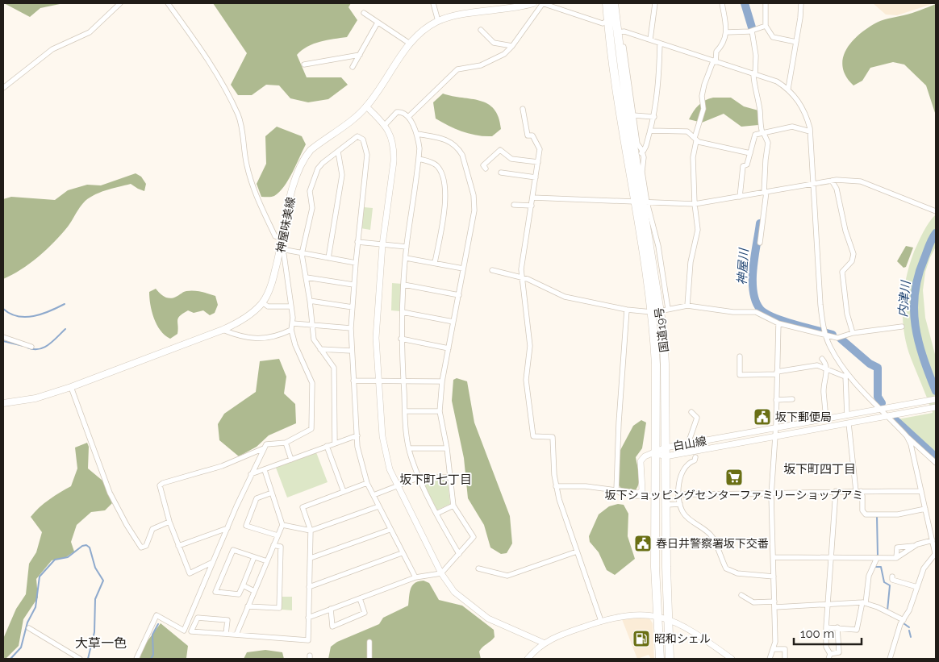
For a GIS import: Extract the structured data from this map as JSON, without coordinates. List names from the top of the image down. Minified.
{"streets":{"highway":["国道19号"],"main road":["神屋味美線"],"street":["白山線"]},"crossings":[["国道19号","白山線"]],"districts":["坂下町四丁目","坂下町七丁目","大草一色"],"water":["神屋川","内津川"],"places":{"public building":["坂下郵便局","春日井警察署坂下交番"],"supermarket":["坂下ショッピングセンターファミリーショップアミ"],"fuel station":["昭和シェル"]},"scale_bar":"100 m"}
